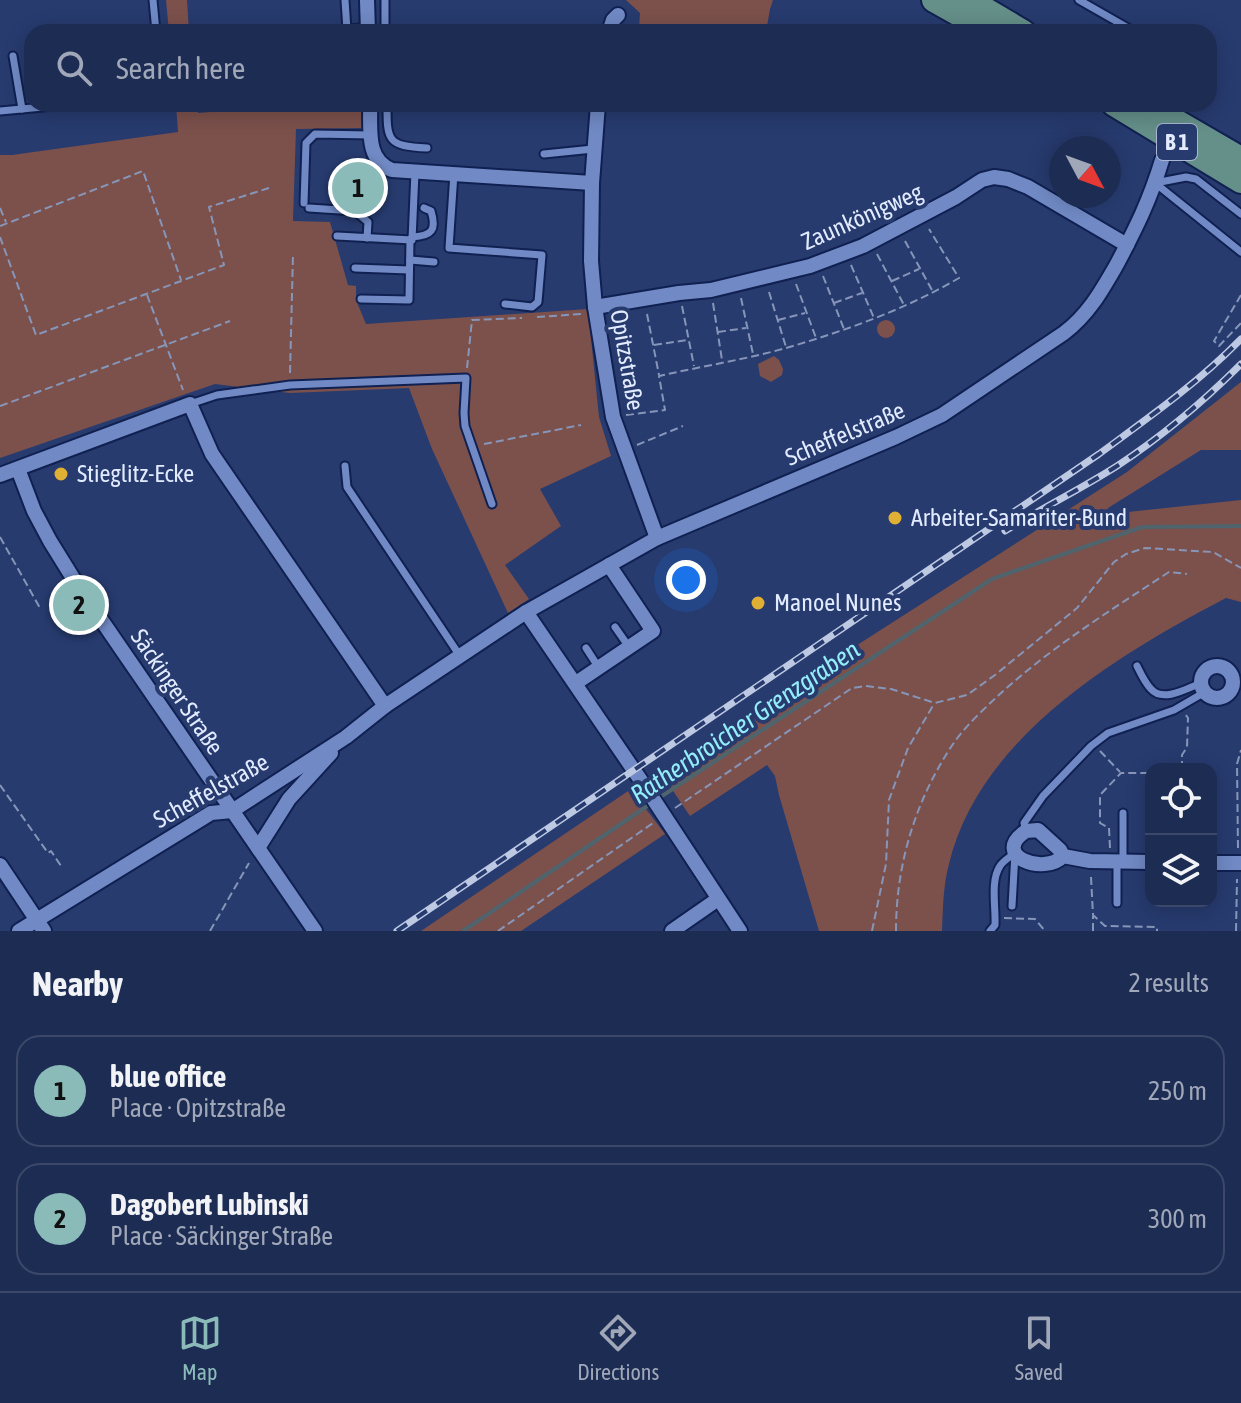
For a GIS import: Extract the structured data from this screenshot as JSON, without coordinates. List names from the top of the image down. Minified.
{"streets":{"main road":["B 1"],"street":["Zaunkönigweg","Opitzstraße","Scheffelstraße","Säckinger Straße"]},"crossings":[["Zaunkönigweg","Opitzstraße"],["Zaunkönigweg","Scheffelstraße"],["Opitzstraße","Scheffelstraße"],["Scheffelstraße","Säckinger Straße"]],"water":["Ratherbroicher Grenzgraben"],"places":["Stieglitz-Ecke","Arbeiter-Samariter-Bund","Manoel Nunes"],"north":"bottom right","page":{"search":"Search here","pins":["1","2"],"heading":["Nearby","2 results"],"list":[{"mark":"1","name":"blue office","note":"Place · Opitzstraße","value":"250 m"},{"mark":"2","name":"Dagobert Lubinski","note":"Place · Säckinger Straße","value":"300 m"}],"nav":["Map","Directions","Saved"]}}
